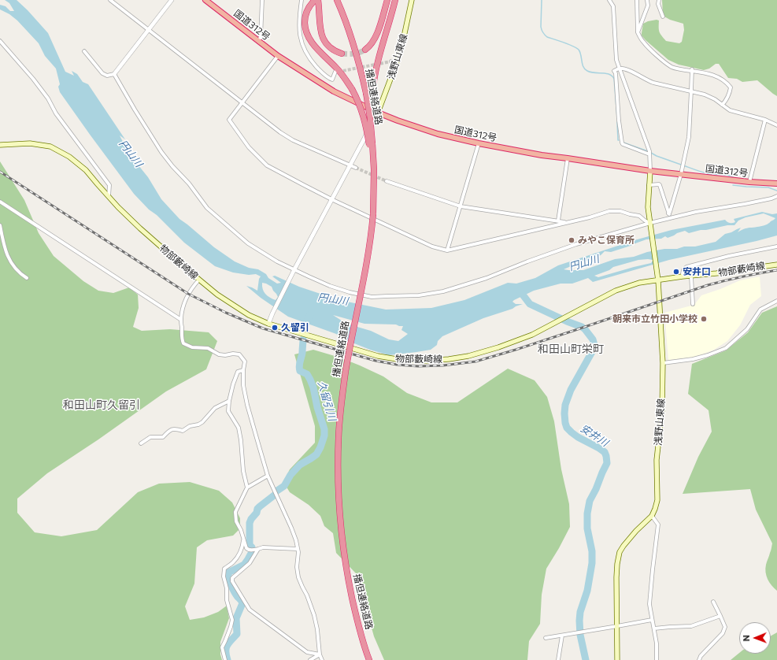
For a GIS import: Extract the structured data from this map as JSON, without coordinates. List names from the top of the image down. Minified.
{"streets":{"highway":["国道312号","播但連絡道路"],"main road":["浅野山東線","物部藪崎線"]},"crossings":[["国道312号","浅野山東線"],["浅野山東線","物部藪崎線"]],"districts":["和田山町栄町","和田山町久留引"],"water":["円山川","久留引川","安井川"],"places":["みやこ保育所","安井口","朝来市立竹田小学校","久留引"],"north":"left"}
